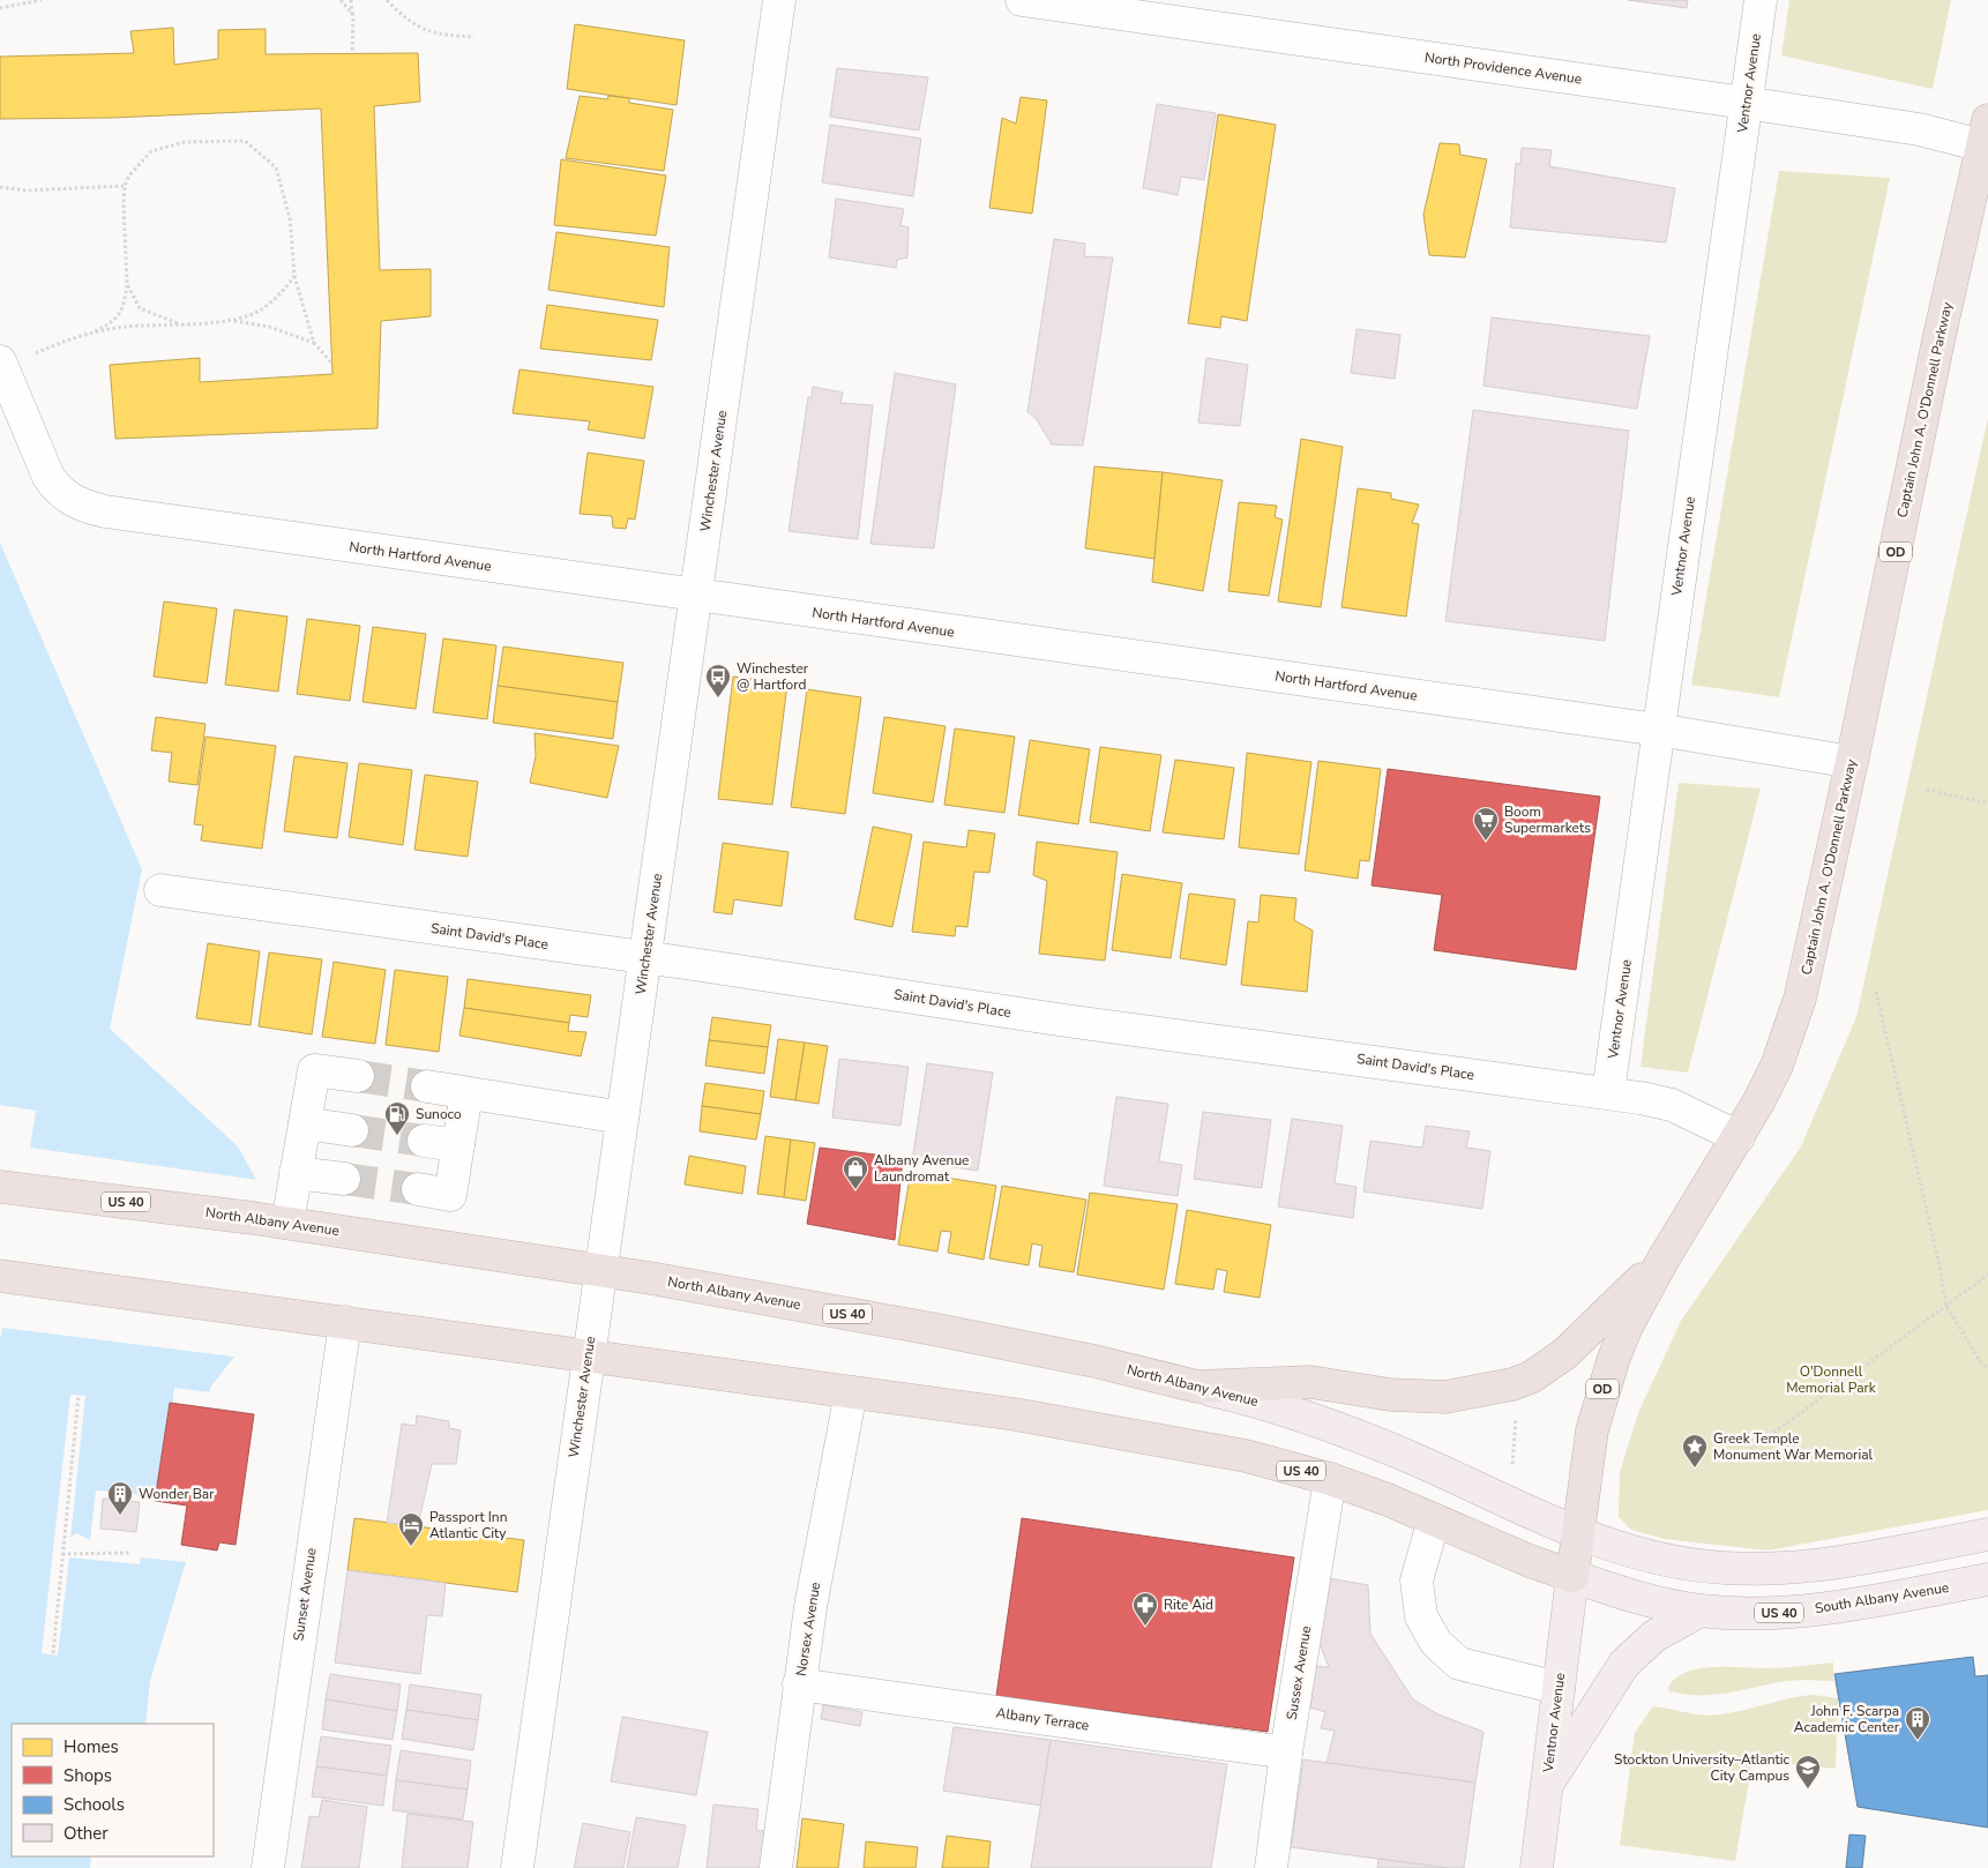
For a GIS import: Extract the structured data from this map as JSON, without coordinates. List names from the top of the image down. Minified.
{"streets":{"highway":["Captain John A. O'Donnell Parkway","OD","US 40","North Albany Avenue"],"main road":["Ventnor Avenue","South Albany Avenue"],"street":["North Providence Avenue","Winchester Avenue","North Hartford Avenue","Saint David's Place","Sunset Avenue","Norsex Avenue","Sussex Avenue","Albany Terrace"]},"crossings":[["North Providence Avenue","Ventnor Avenue"],["North Providence Avenue","Captain John A. O'Donnell Parkway"],["Ventnor Avenue","Captain John A. O'Donnell Parkway"],["Ventnor Avenue","North Hartford Avenue"],["Ventnor Avenue","Saint David's Place"],["Ventnor Avenue","US 40"],["Ventnor Avenue","South Albany Avenue"],["Captain John A. O'Donnell Parkway","North Hartford Avenue"],["Captain John A. O'Donnell Parkway","Saint David's Place"],["Captain John A. O'Donnell Parkway","US 40"],["Captain John A. O'Donnell Parkway","North Albany Avenue"],["Captain John A. O'Donnell Parkway","South Albany Avenue"],["Winchester Avenue","North Hartford Avenue"],["Winchester Avenue","Saint David's Place"],["Winchester Avenue","US 40"],["Winchester Avenue","North Albany Avenue"],["US 40","North Albany Avenue"],["US 40","Sunset Avenue"],["US 40","South Albany Avenue"],["US 40","Norsex Avenue"],["US 40","Sussex Avenue"],["Norsex Avenue","Albany Terrace"],["Sussex Avenue","Albany Terrace"]],"parks":["O'Donnell Memorial Park"],"places":{"bus stop":["Winchester @ Hartford"],"supermarket":["Boom Supermarkets"],"fuel station":["Sunoco"],"shop":["Albany Avenue Laundromat"],"place":["Greek Temple Monument War Memorial"],"building":["Wonder Bar","John F. Scarpa Academic Center"],"hotel":["Passport Inn Atlantic City"],"pharmacy":["Rite Aid"],"school or university":["Stockton University–Atlantic City Campus"]},"legend":["Homes","Shops","Schools","Other"]}
